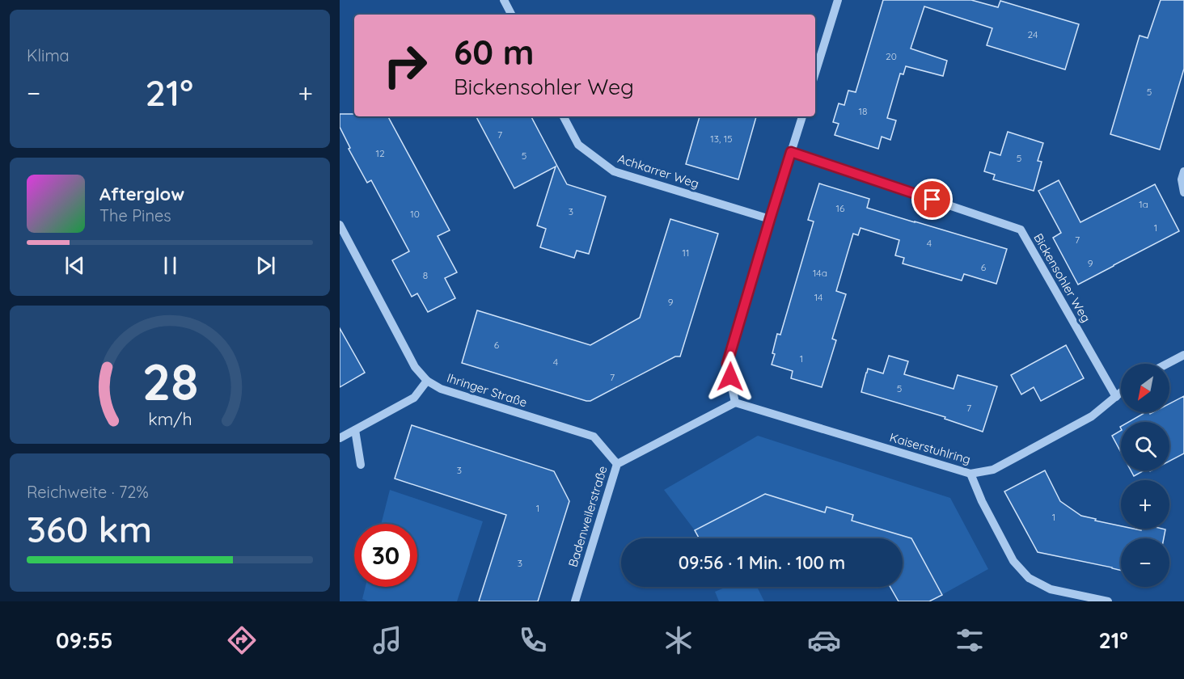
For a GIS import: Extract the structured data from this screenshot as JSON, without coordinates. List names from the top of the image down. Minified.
{"streets":{"street":["Achkarrer Weg","Bickensohler Weg","Ihringer Straße","Kaiserstuhlring","Badenweilerstraße"]},"crossings":[["Bickensohler Weg","Kaiserstuhlring"],["Ihringer Straße","Badenweilerstraße"],["Kaiserstuhlring","Badenweilerstraße"]],"house_numbers":["24","20","5","18","7","13, 15","12","5","5","1a","16","3","10","1","7","4","11","9","6","14a","8","14","9","6","1","4","7","5","7","3","1","1","3"],"north":"bottom left","page":{"tile":["Klima",["Reichweite · 72%","360 km"]],"turn":["60 m","Bickensohler Weg"],"heat":["−","21°","+"],"song":["Afterglow","The Pines"],"map_buttons":["+","−"],"limit":"30","trip":"09:56 · 1 Min. · 100 m","tabs":["09:55","21°"],"gauge":["28","km/h"]}}
